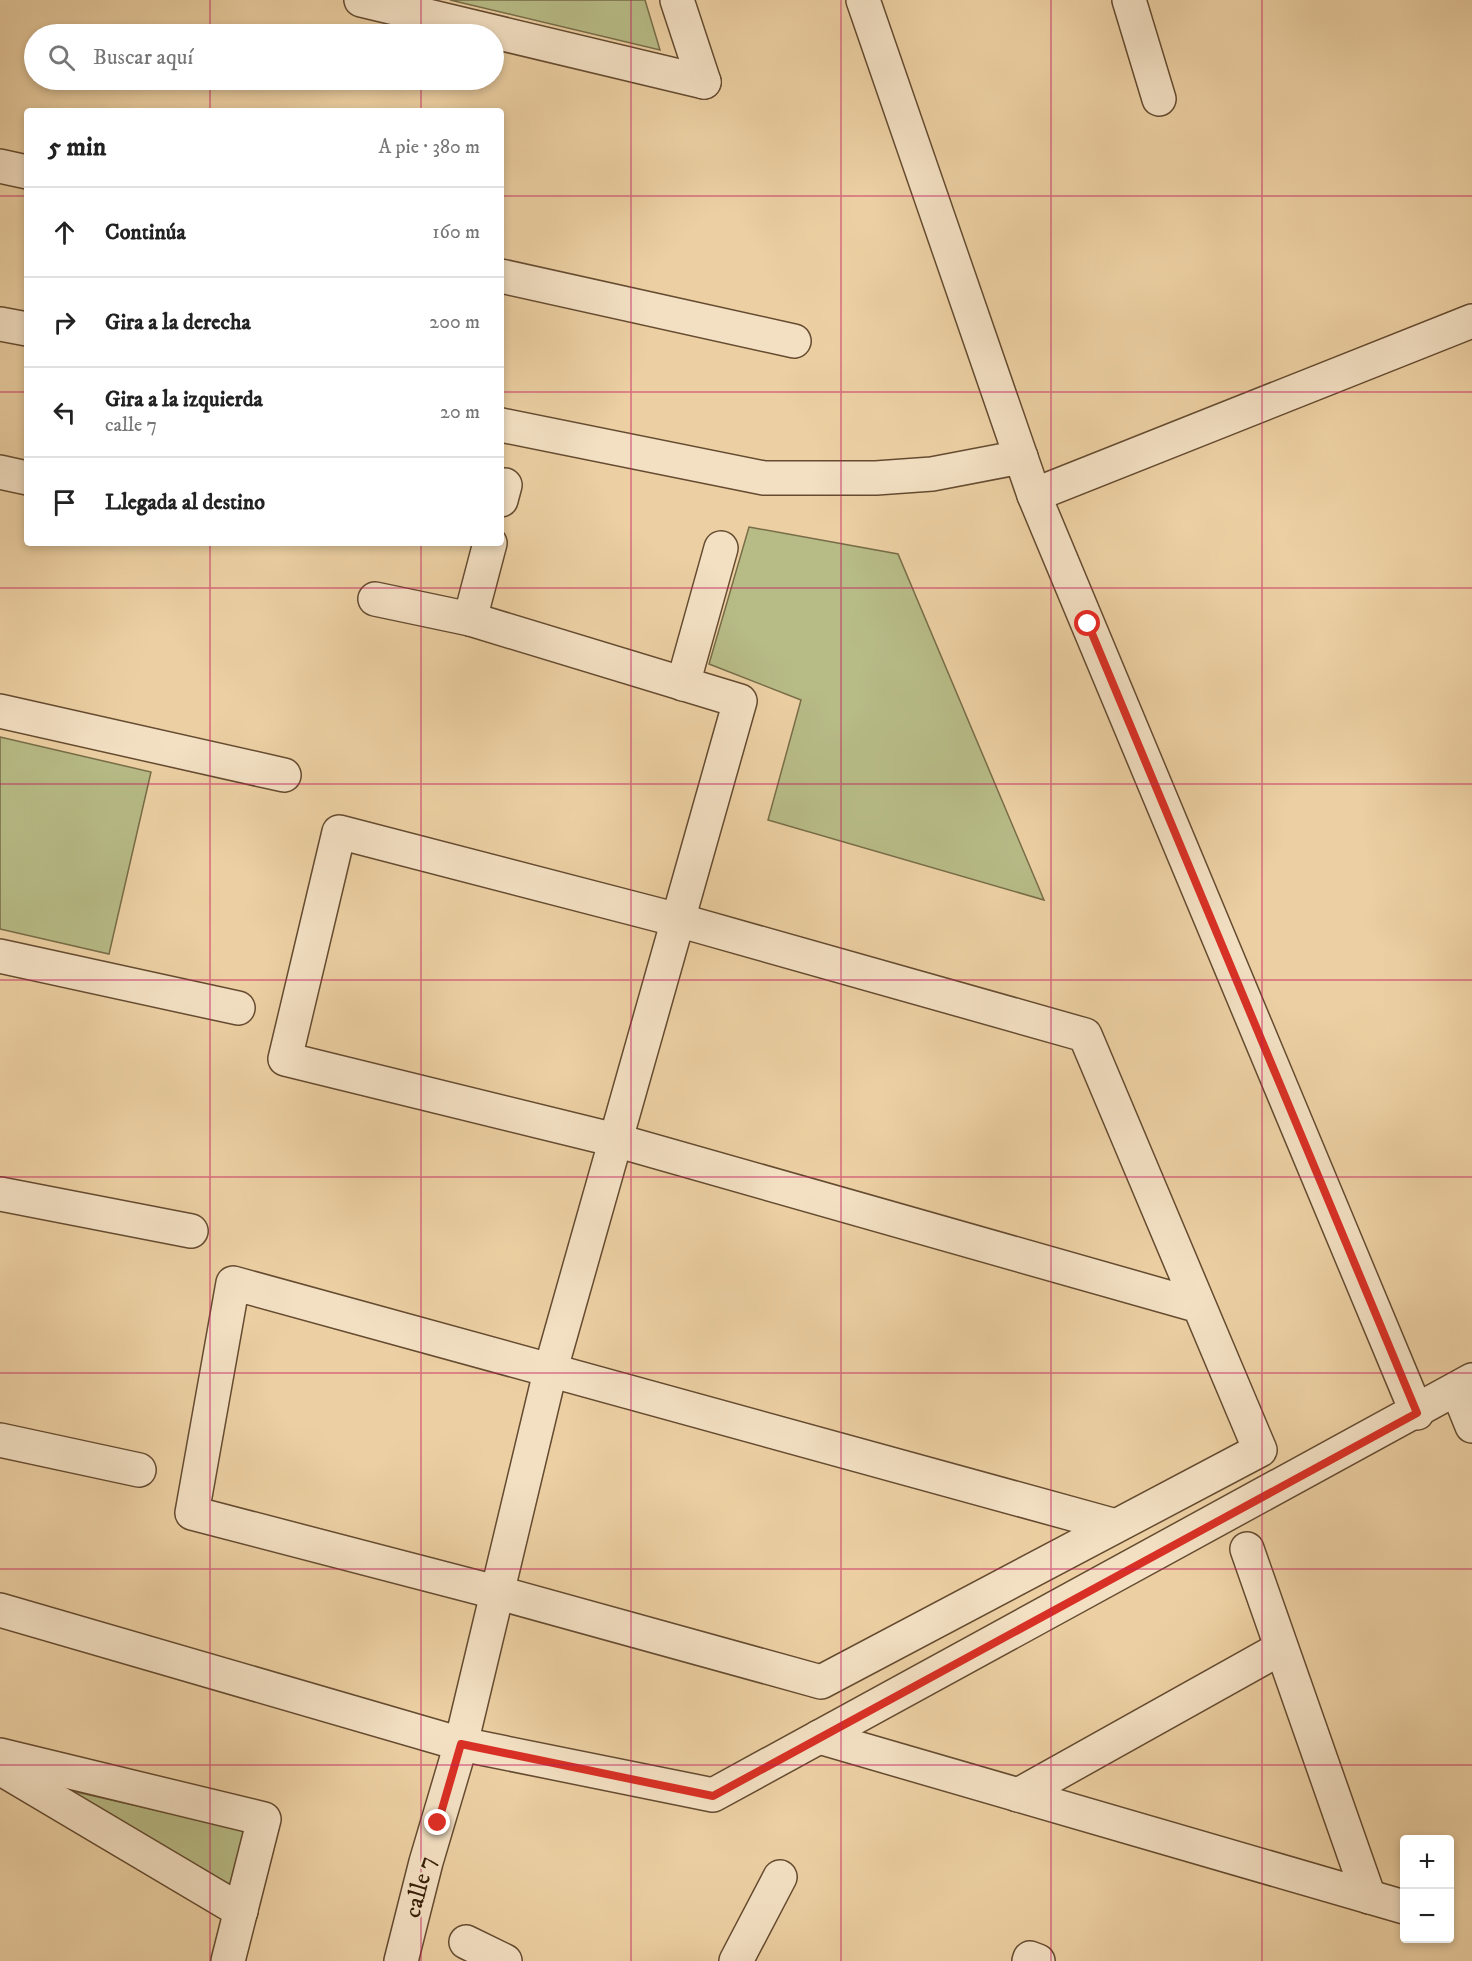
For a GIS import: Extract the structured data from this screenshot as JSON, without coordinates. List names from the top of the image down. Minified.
{"streets":{"street":["calle 7"]},"page":{"search":"Buscar aquí","heading":["5 min","A pie · 380 m"],"list":[["Continúa","160 m"],["Gira a la derecha","200 m"],["Gira a la izquierda","calle 7","20 m"],"Llegada al destino"],"map_buttons":["+","−"]}}
